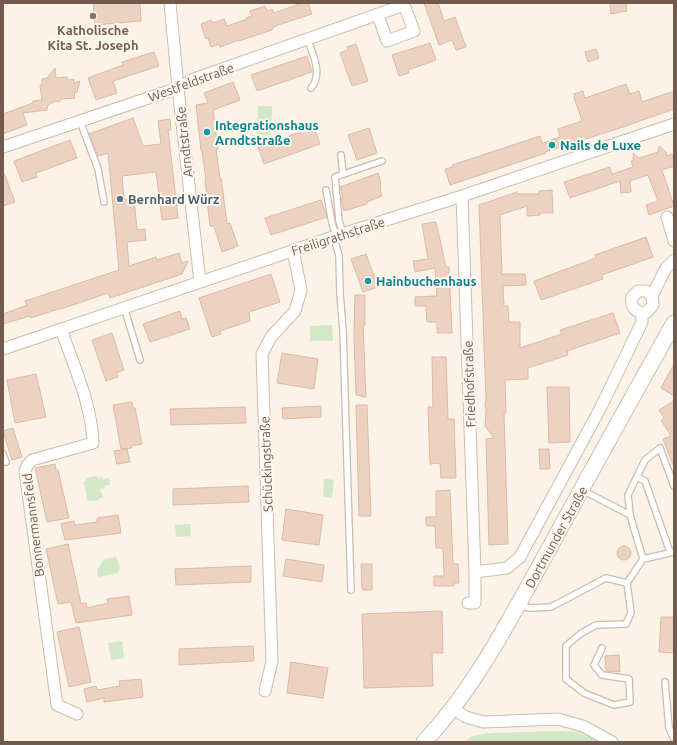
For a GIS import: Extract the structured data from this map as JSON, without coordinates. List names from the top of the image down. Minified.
{"streets":{"main road":["Dortmunder Straße"],"street":["Westfeldstraße","Arndtstraße","Freiligrathstraße","Friedhofstraße","Schückingstraße","Bonnermannsfeld"]},"crossings":[["Westfeldstraße","Arndtstraße"],["Arndtstraße","Freiligrathstraße"],["Freiligrathstraße","Friedhofstraße"],["Freiligrathstraße","Schückingstraße"],["Freiligrathstraße","Bonnermannsfeld"]],"places":["Katholische Kita St. Joseph","Integrationshaus Arndtstraße","Nails de Luxe","Bernhard Würz","Hainbuchenhaus"]}
